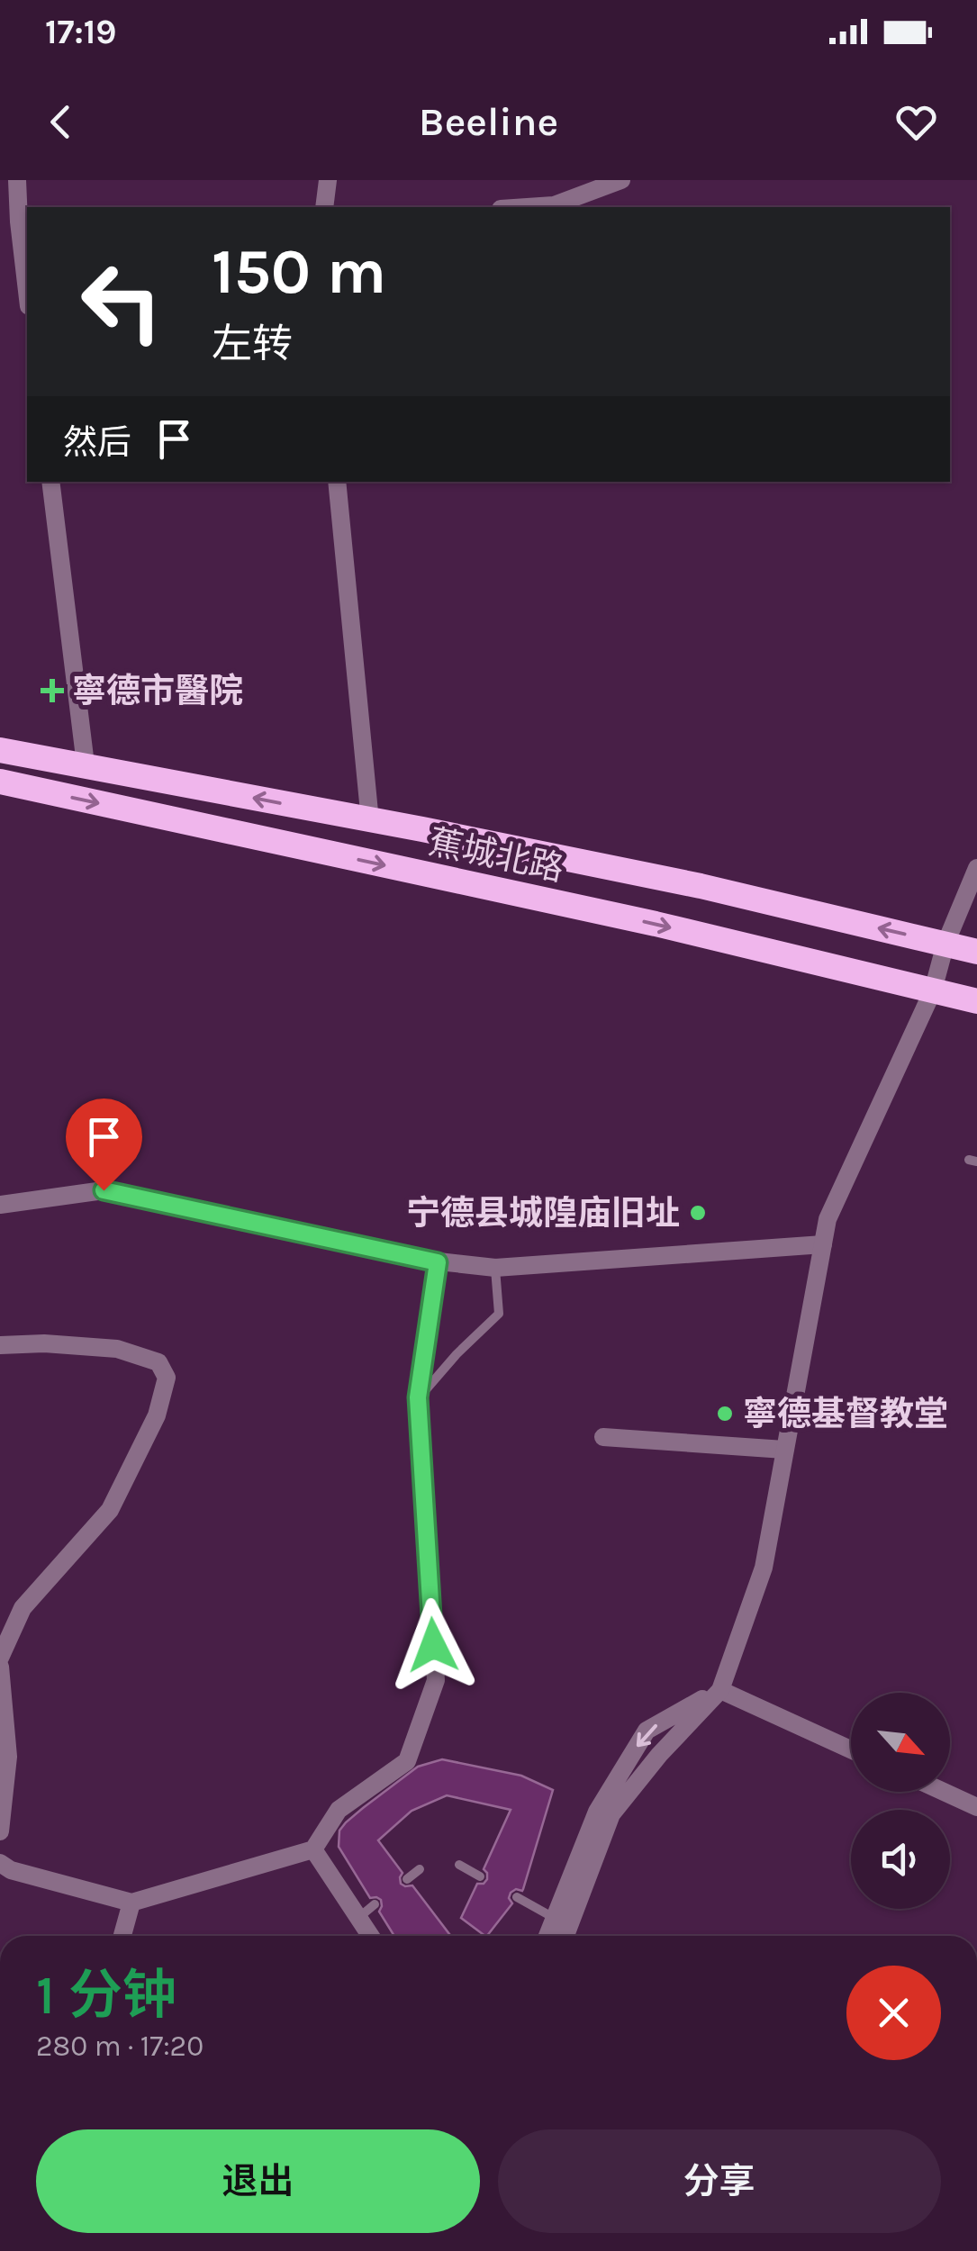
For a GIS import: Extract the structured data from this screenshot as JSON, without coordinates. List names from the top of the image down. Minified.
{"streets":{"highway":["蕉城北路"]},"places":{"health":["寧德市醫院"],"other":["宁德县城隍庙旧址","寧德基督教堂"]},"north":"bottom right","page":{"status":"17:19","header":"Beeline","turn":["150 m","左转"],"then":"然后","heading":["1 分钟","280 m · 17:20"],"buttons":["退出","分享"]}}
